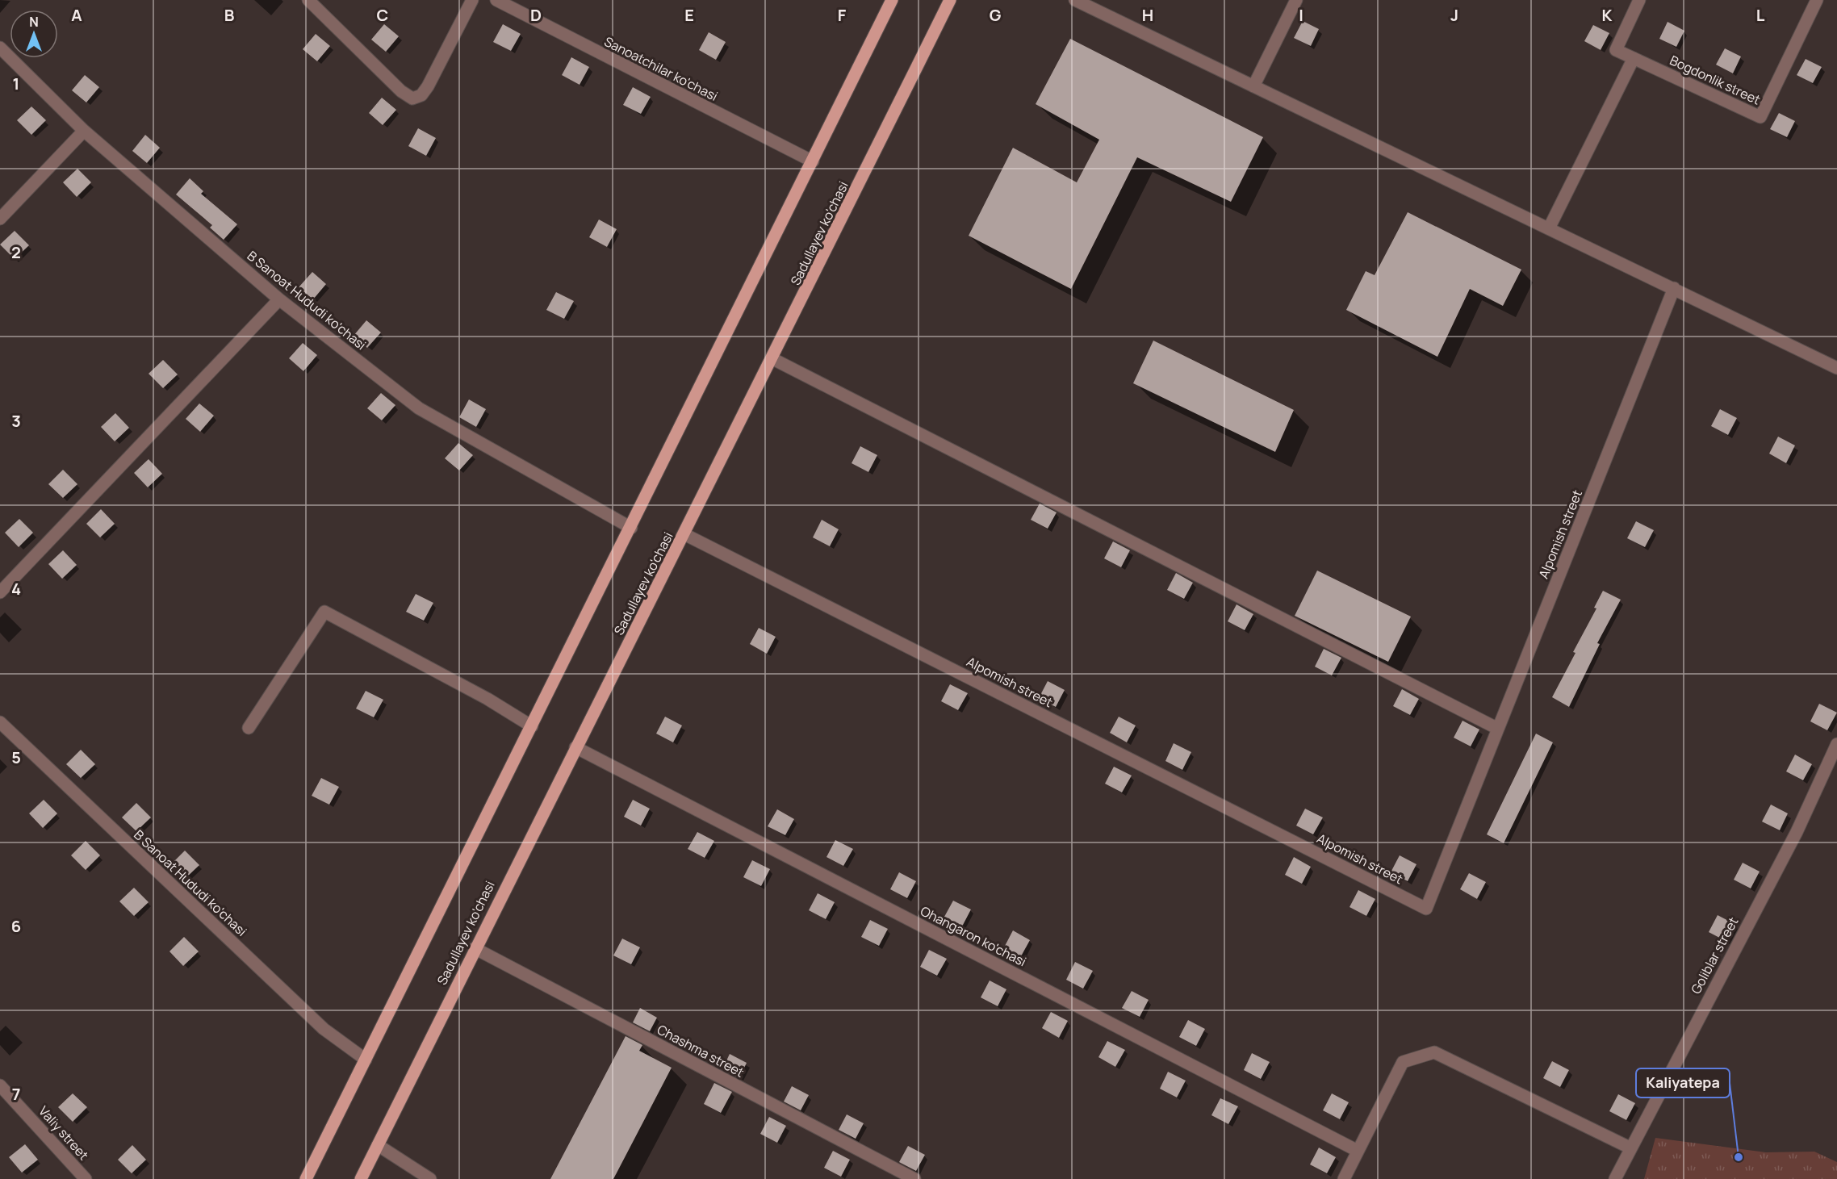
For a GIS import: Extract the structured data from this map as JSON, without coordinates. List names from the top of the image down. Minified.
{"streets":{"main road":["Sadullayev ko'chasi"],"street":["Sanoatchilar ko'chasi","Bogdonlik street","B Sanoat Hududi ko'chasi","Alpomish street","Ohangaron ko'chasi","Goliblar street","Chashma street","Valiy street"]},"crossings":[["Sadullayev ko'chasi","Alpomish street"],["Sadullayev ko'chasi","Ohangaron ko'chasi"],["Sadullayev ko'chasi","Chashma street"]],"places":["Kaliyatepa"],"north":"top","grid":{"columns":["A","B","C","D","E","F","G","H","I","J","K","L"],"rows":["1","2","3","4","5","6","7"]}}
